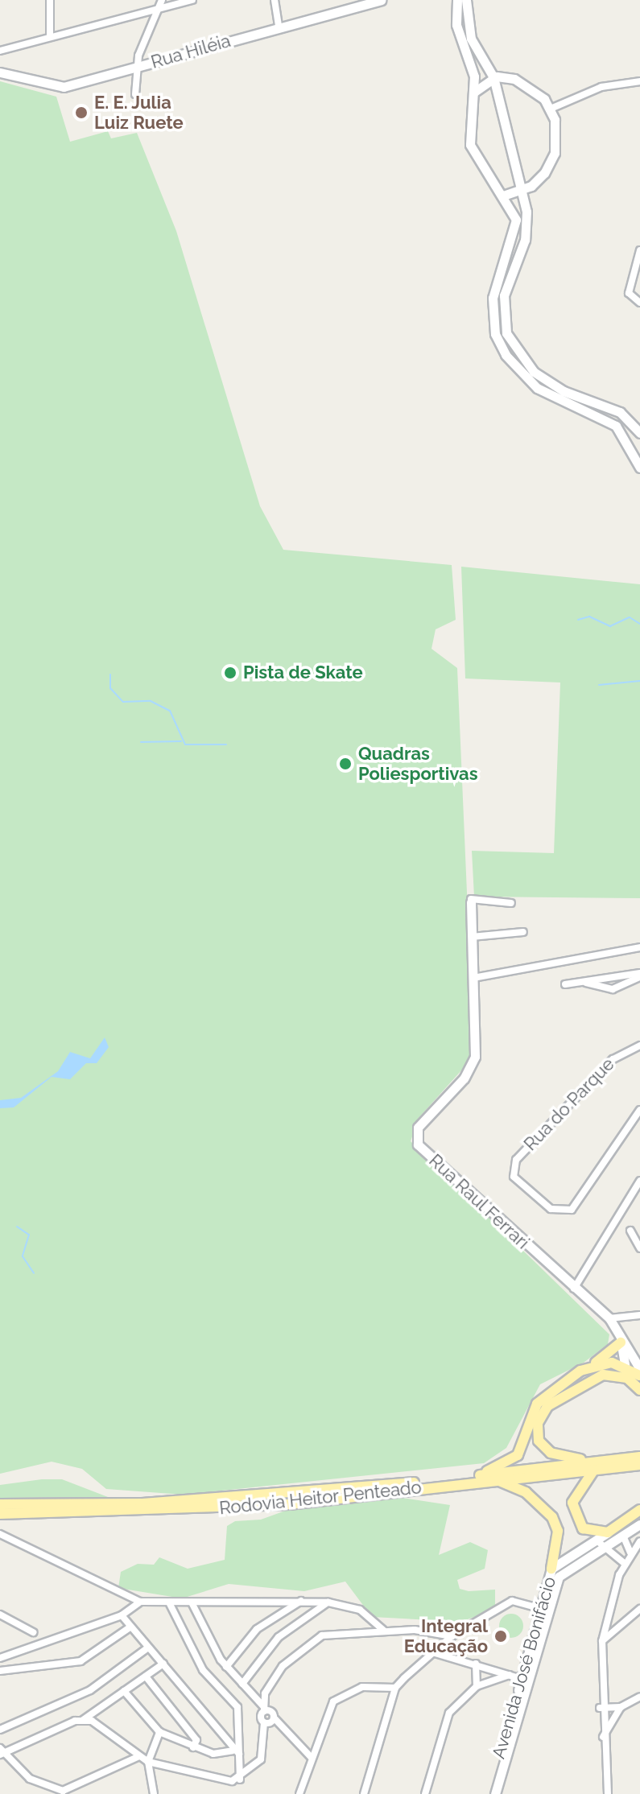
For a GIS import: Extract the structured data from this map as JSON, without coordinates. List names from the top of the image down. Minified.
{"streets":{"main road":["Rua Hiléia","Rua Raul Ferrari","Rodovia Heitor Penteado","Avenida José Bonifácio"],"street":["Rua do Parque"]},"places":["E. E. Julia Luiz Ruete","Pista de Skate","Quadras Poliesportivas","Integral Educação"]}
